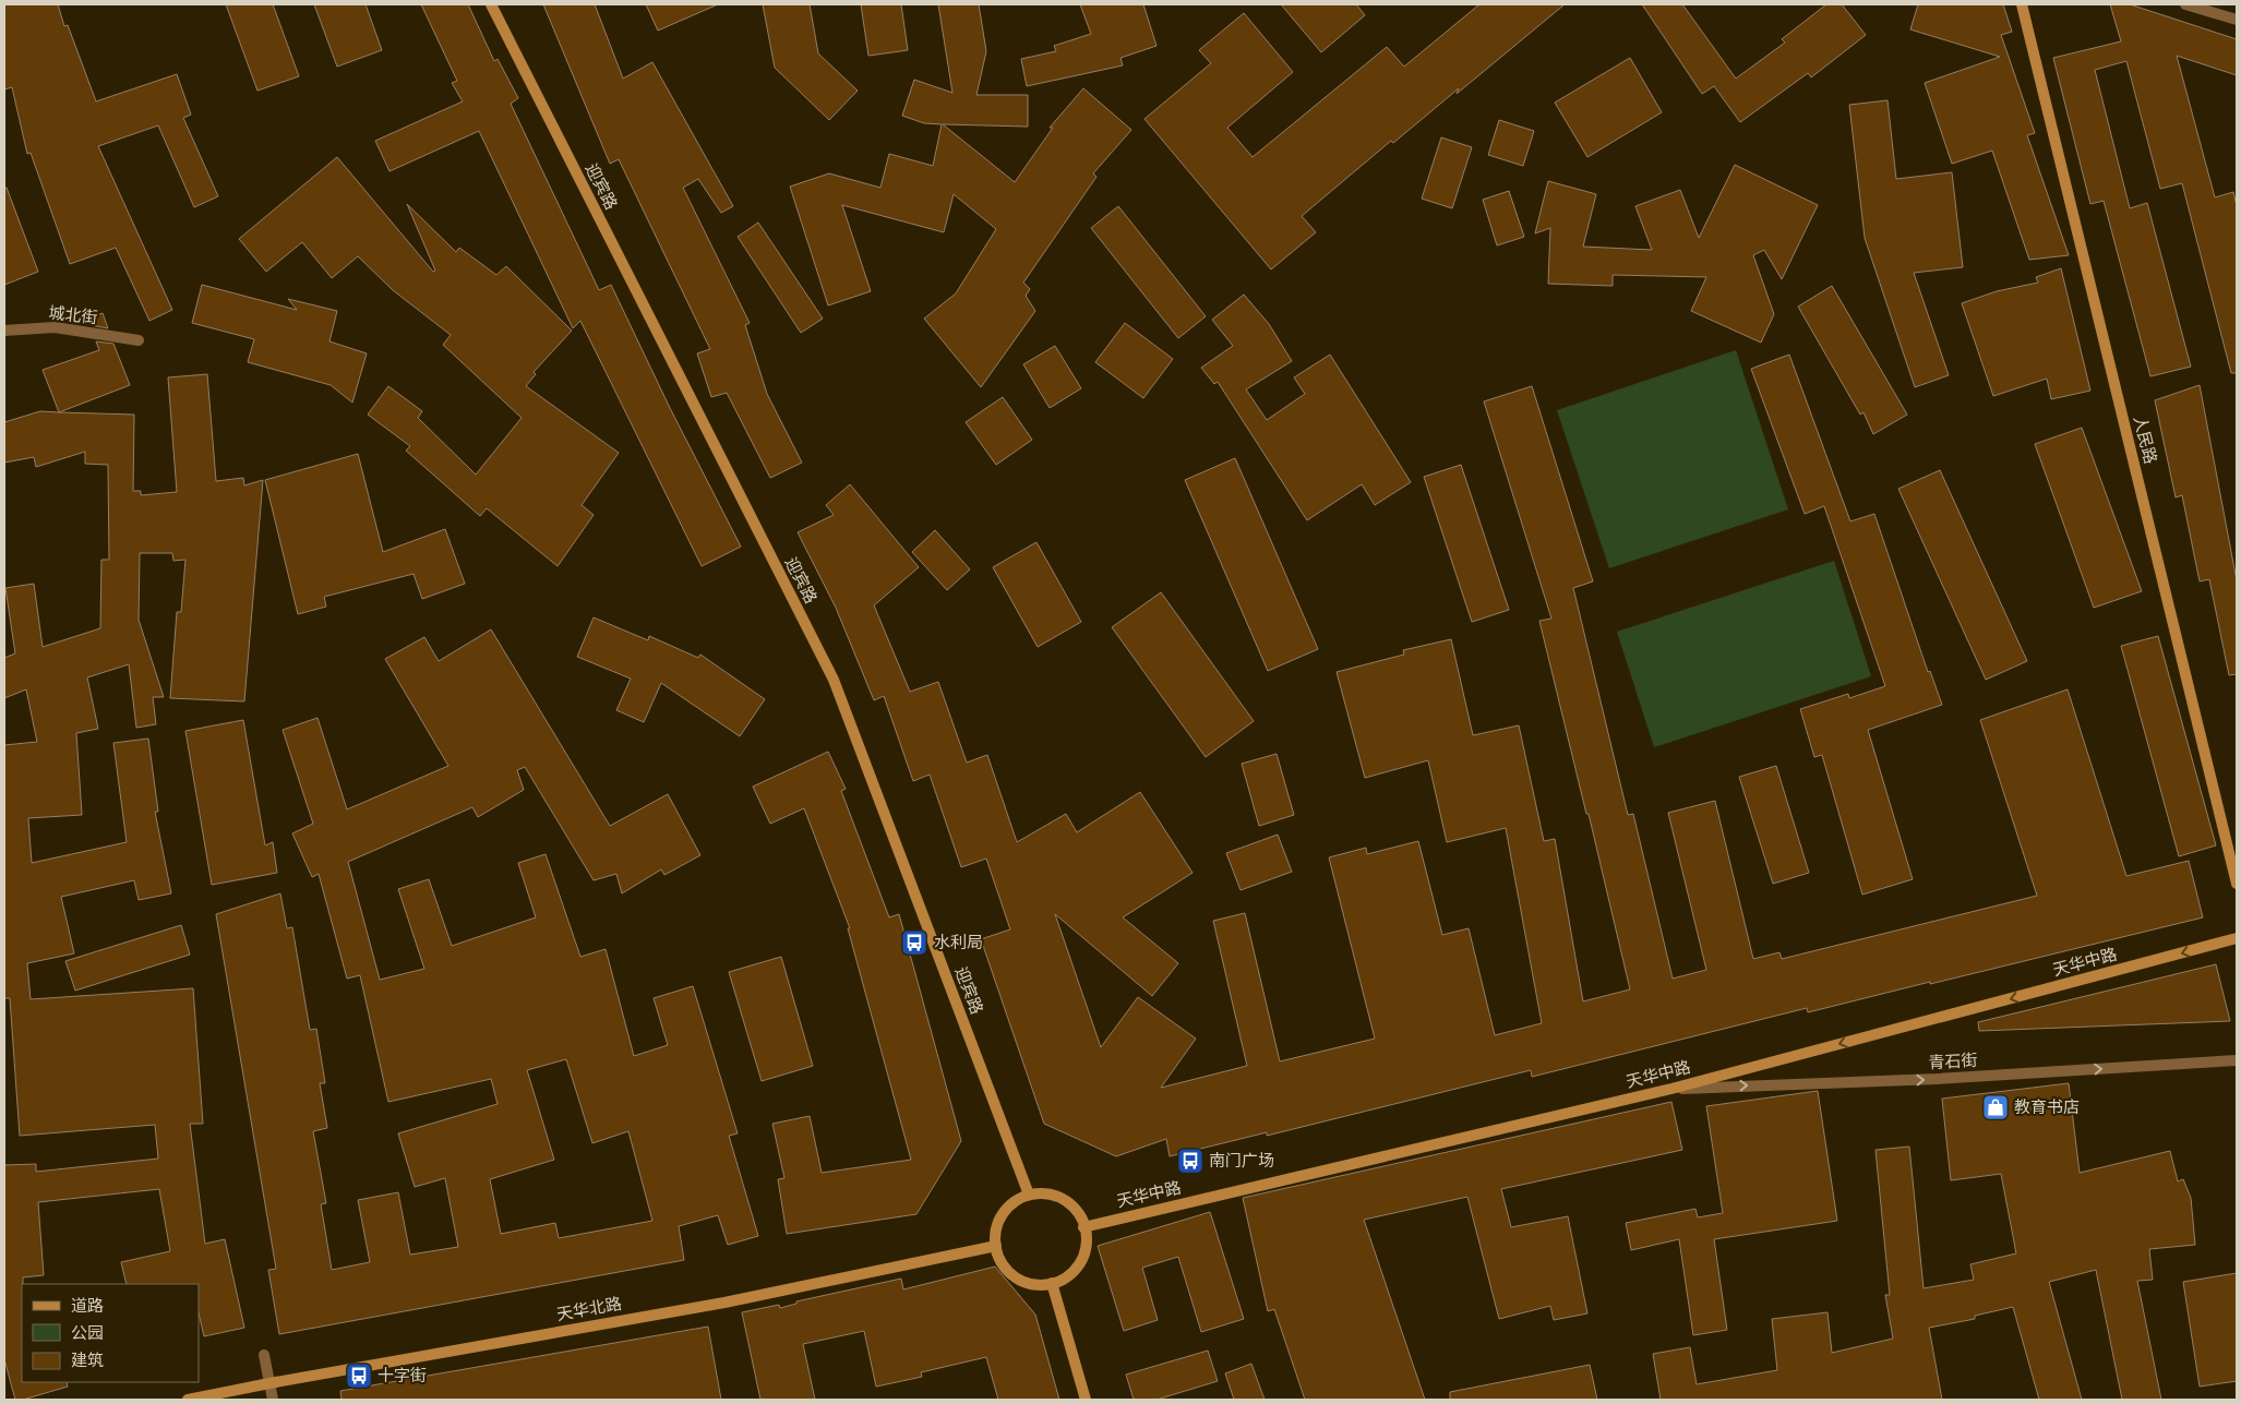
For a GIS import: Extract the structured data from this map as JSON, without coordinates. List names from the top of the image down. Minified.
{"streets":{"street":["迎宾路","城北街","人民路","天华中路","青石街","天华北路"]},"crossings":[["迎宾路","天华中路"],["迎宾路","天华北路"],["天华中路","青石街"],["天华中路","天华北路"]],"one_way":["天华中路","青石街"],"places":{"bus stop":["水利局","南门广场","十字街"],"shop":["教育书店"]},"legend":["道路","公园","建筑"]}
